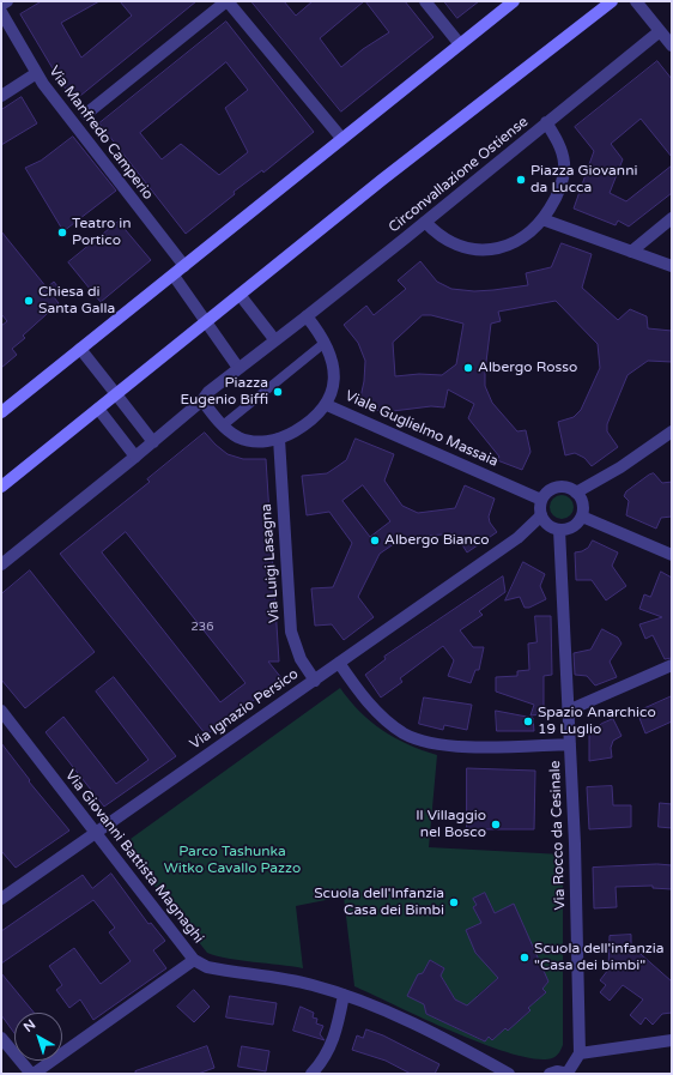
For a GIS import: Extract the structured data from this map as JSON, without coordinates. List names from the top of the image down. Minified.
{"streets":{"street":["Via Manfredo Camperio","Circonvallazione Ostiense","Viale Guglielmo Massaia","Via Luigi Lasagna","Via Ignazio Persico","Via Rocco da Cesinale","Via Giovanni Battista Magnaghi"]},"crossings":[["Viale Guglielmo Massaia","Via Ignazio Persico"],["Viale Guglielmo Massaia","Via Rocco da Cesinale"],["Via Luigi Lasagna","Via Ignazio Persico"],["Via Ignazio Persico","Via Rocco da Cesinale"],["Via Ignazio Persico","Via Giovanni Battista Magnaghi"]],"parks":["Parco Tashunka Witko Cavallo Pazzo"],"places":["Piazza Giovanni da Lucca","Teatro in Portico","Chiesa di Santa Galla","Albergo Rosso","Piazza Eugenio Biffi","Albergo Bianco","Spazio Anarchico 19 Luglio","Il Villaggio nel Bosco","Scuola dell'Infanzia Casa dei Bimbi","Scuola dell'infanzia \"Casa dei bimbi\""],"house_numbers":["236"],"north":"top left"}
